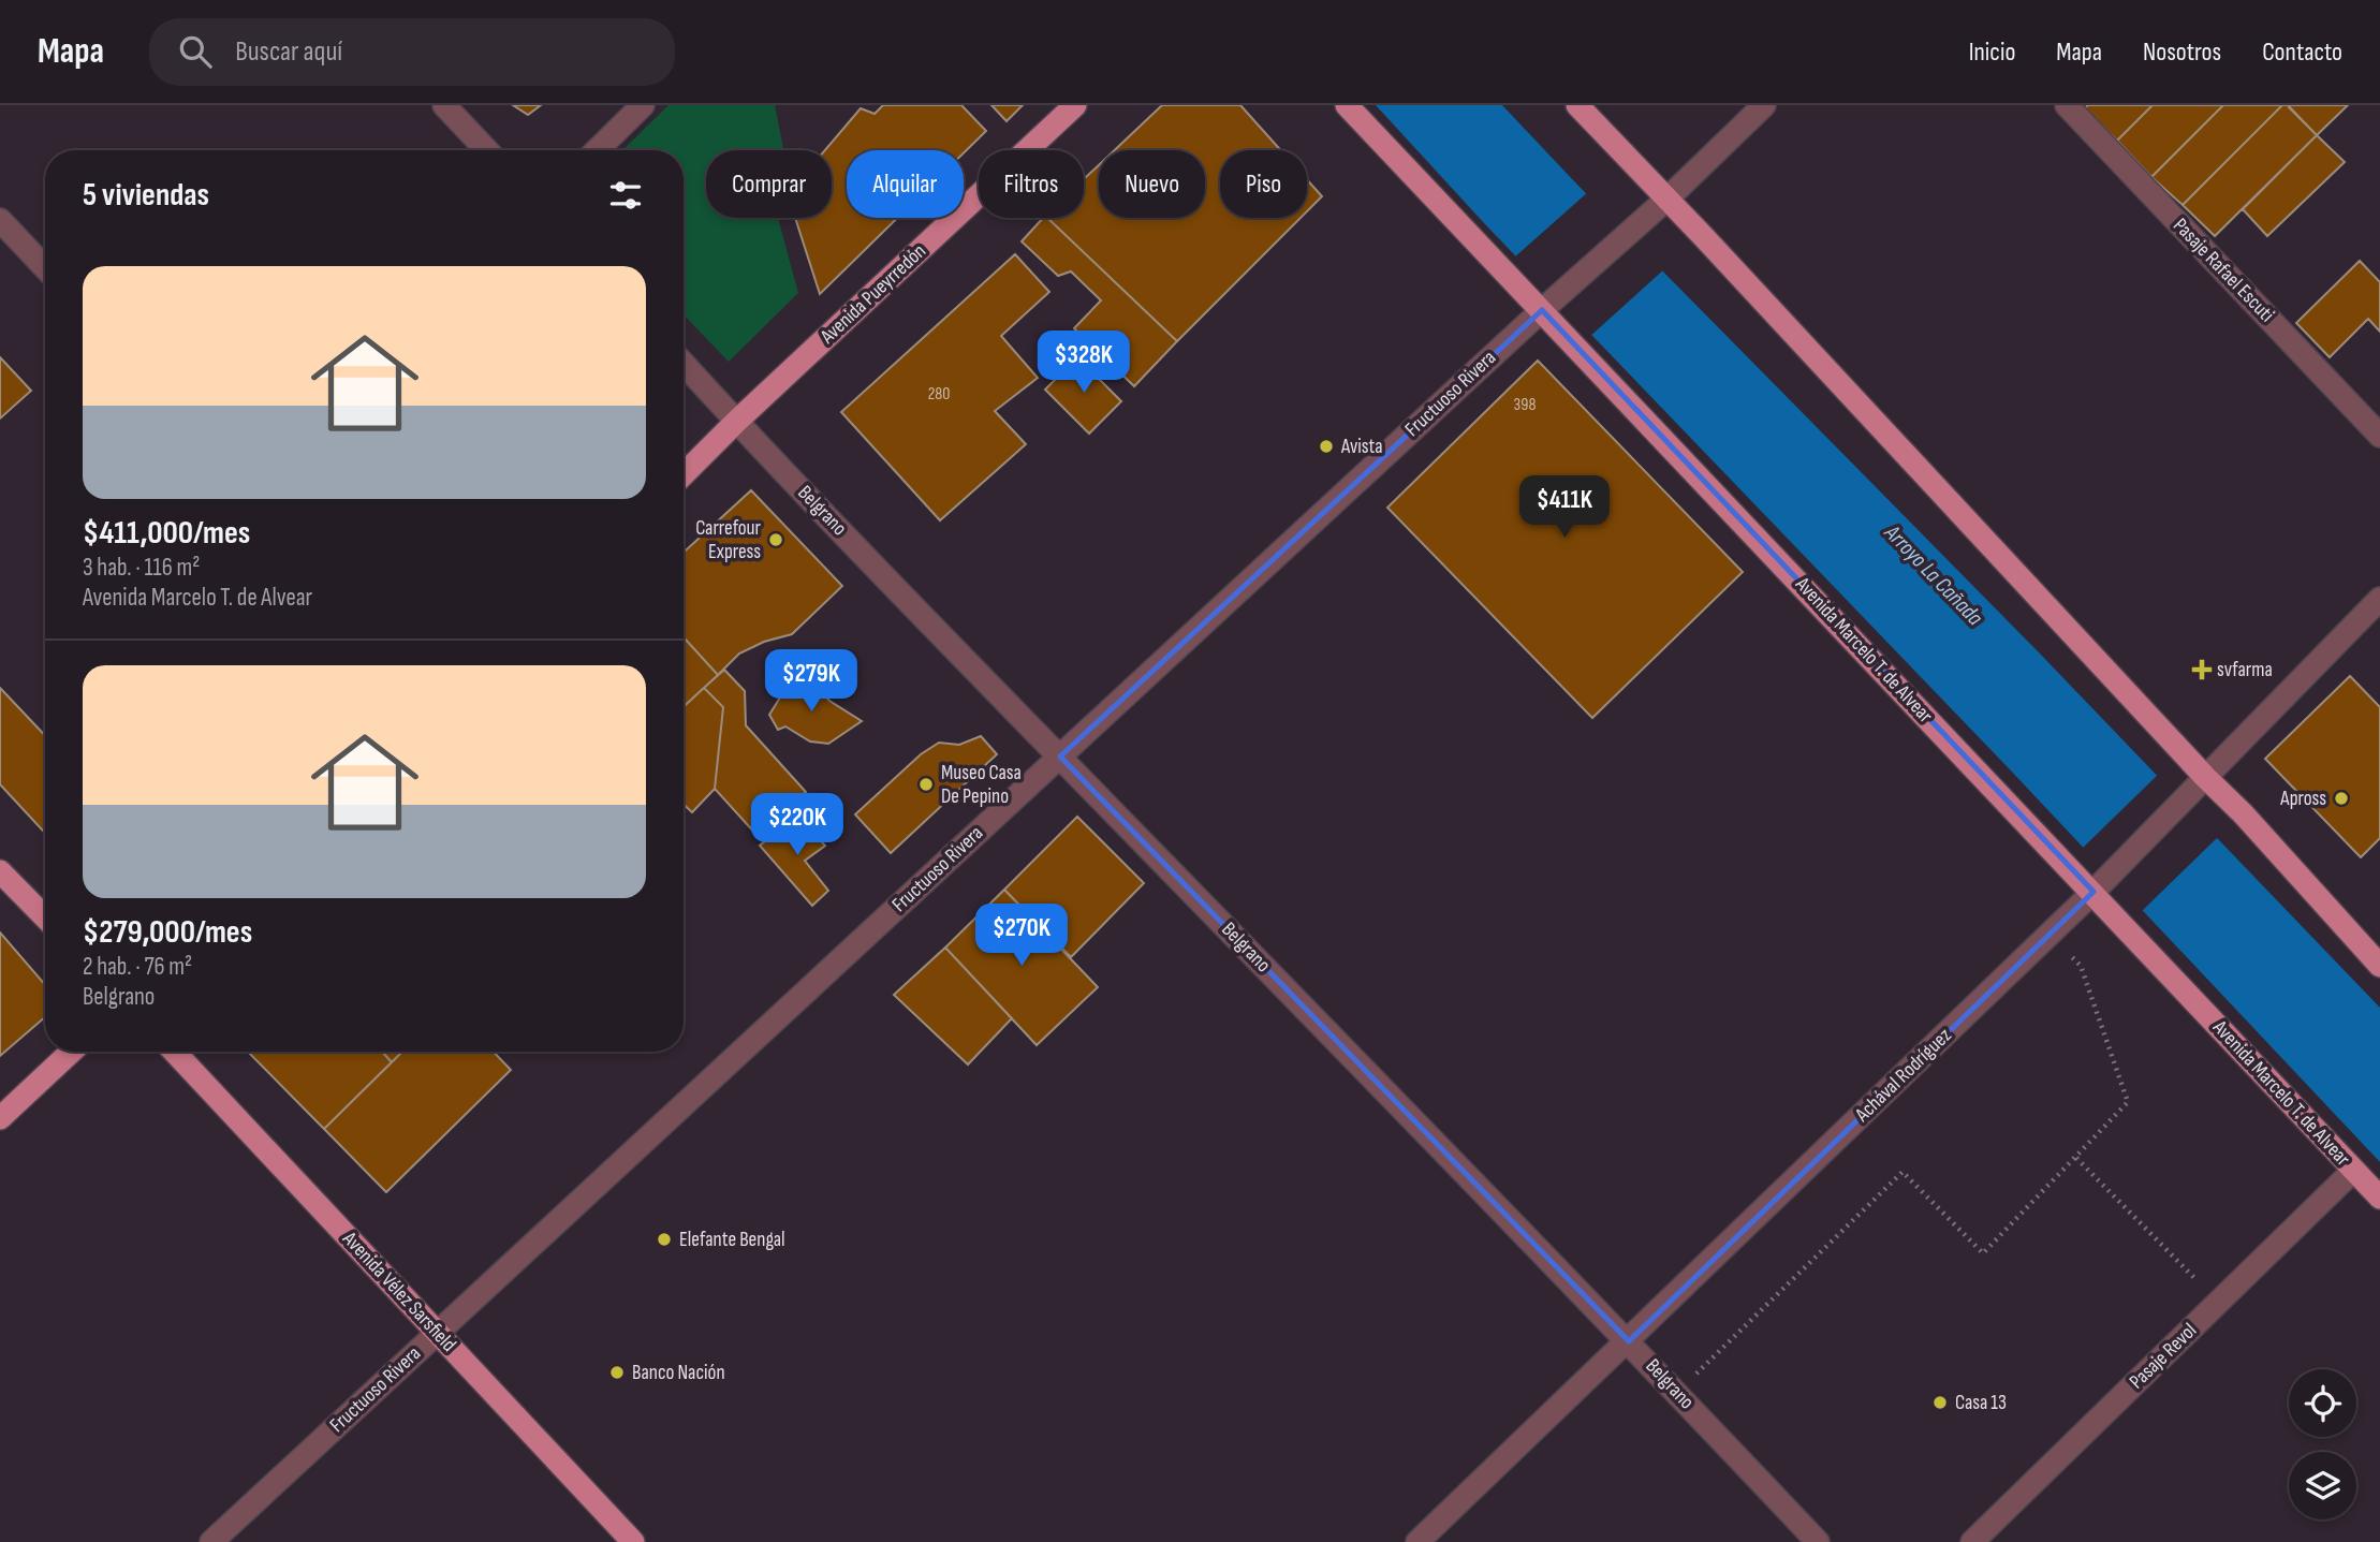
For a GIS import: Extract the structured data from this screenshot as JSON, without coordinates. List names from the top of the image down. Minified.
{"streets":{"main road":["Avenida Pueyrredón","Avenida Marcelo T. de Alvear","Avenida Vélez Sarsfield"],"street":["Pasaje Rafael Escuti","Fructuoso Rivera","Belgrano","Achával Rodríguez","Pasaje Revol"]},"crossings":[["Avenida Pueyrredón","Belgrano"],["Fructuoso Rivera","Belgrano"],["Fructuoso Rivera","Avenida Marcelo T. de Alvear"],["Fructuoso Rivera","Avenida Vélez Sarsfield"],["Belgrano","Achával Rodríguez"],["Avenida Marcelo T. de Alvear","Achával Rodríguez"],["Avenida Marcelo T. de Alvear","Pasaje Revol"]],"water":["Arroyo La Cañada"],"places":{"other":["Avista","Carrefour Express","Museo Casa De Pepino","Apross","Elefante Bengal","Banco Nación","Casa 13"],"health":["svfarma"]},"house_numbers":["280","398"],"page":{"header":"Mapa","search":"Buscar aquí","nav":["Inicio","Mapa","Nosotros","Contacto"],"chip":["Comprar","Alquilar","Filtros","Nuevo","Piso"],"heading":"5 viviendas","list":[{"name":"$411,000/mes","note":"3 hab. · 116 m² · Avenida Marcelo T. de Alvear"},{"name":"$279,000/mes","note":"2 hab. · 76 m² · Belgrano"}],"price":["$328K","$411K","$279K","$220K","$270K"]}}
